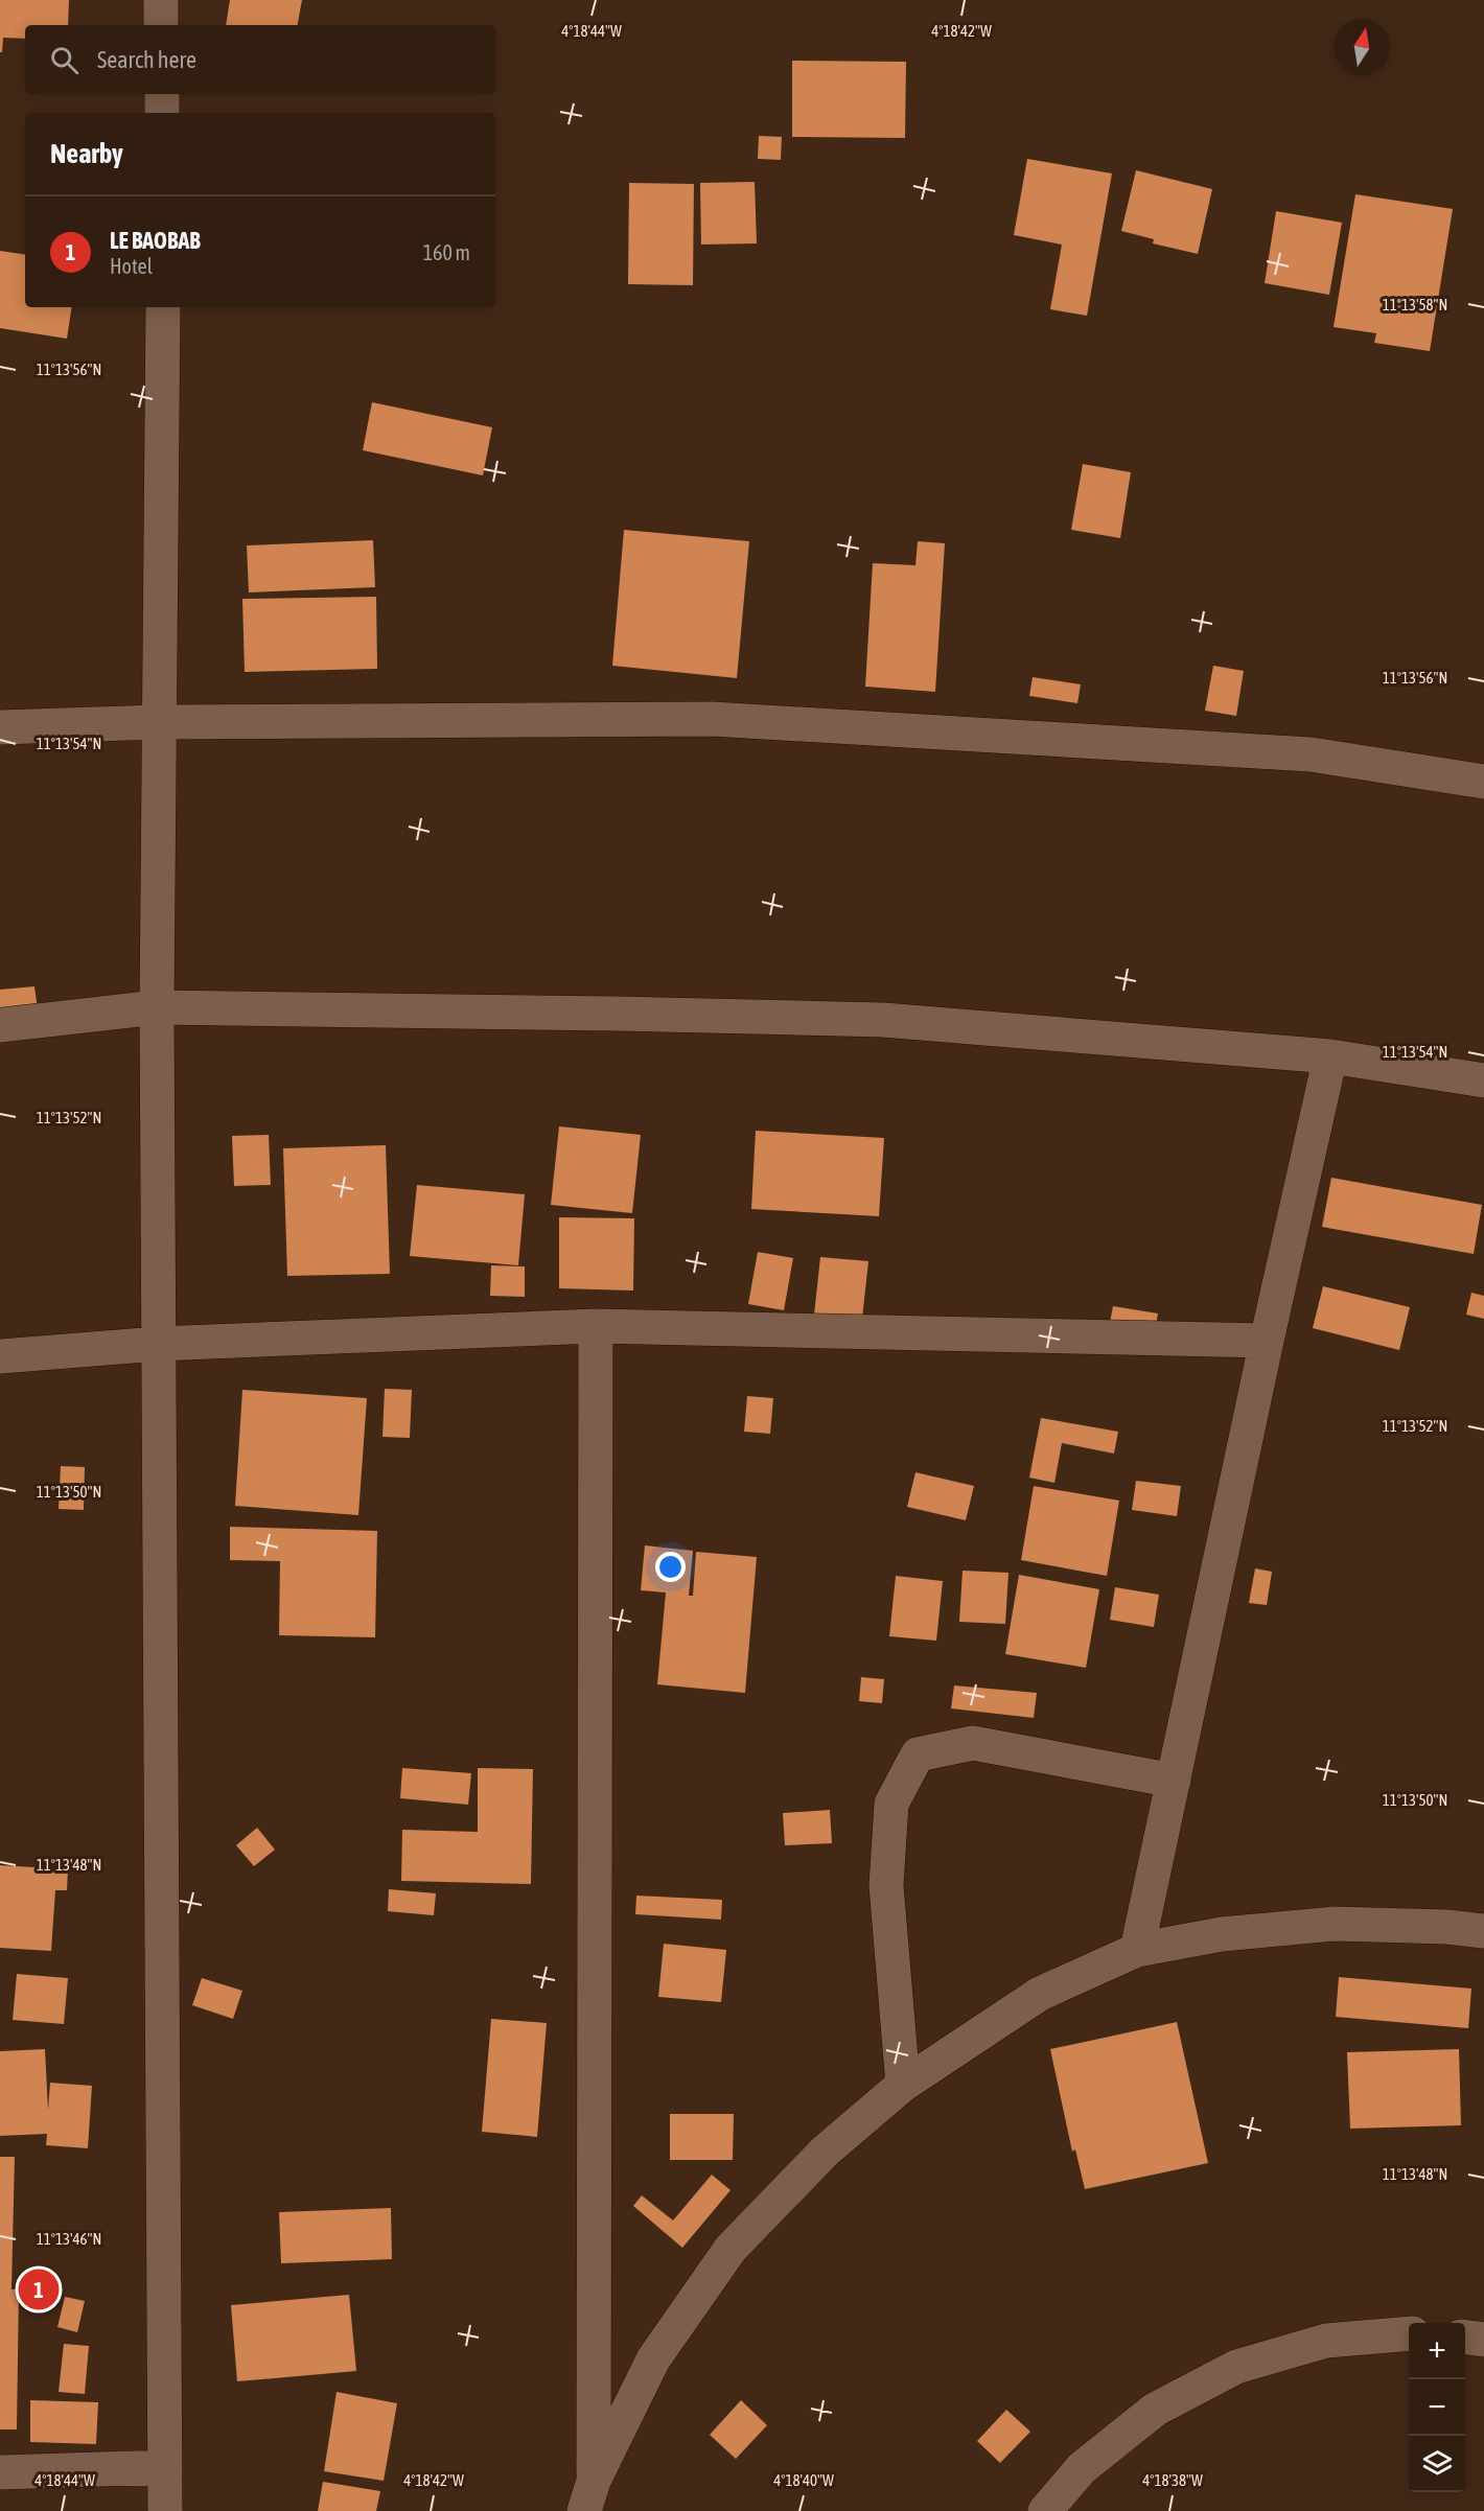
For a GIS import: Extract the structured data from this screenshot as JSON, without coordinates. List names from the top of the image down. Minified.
{"north":"top","page":{"search":"Search here","heading":"Nearby","list":[{"mark":"1","name":"LE BAOBAB","note":"Hotel","value":"160 m"}],"pins":"1","map_buttons":["+","−"]},"coordinates":["4°18'44\"W","4°18'42\"W","11°13'58\"N","11°13'56\"N","11°13'54\"N","11°13'52\"N","11°13'50\"N","11°13'48\"N","11°13'46\"N","4°18'40\"W","4°18'38\"W"]}
